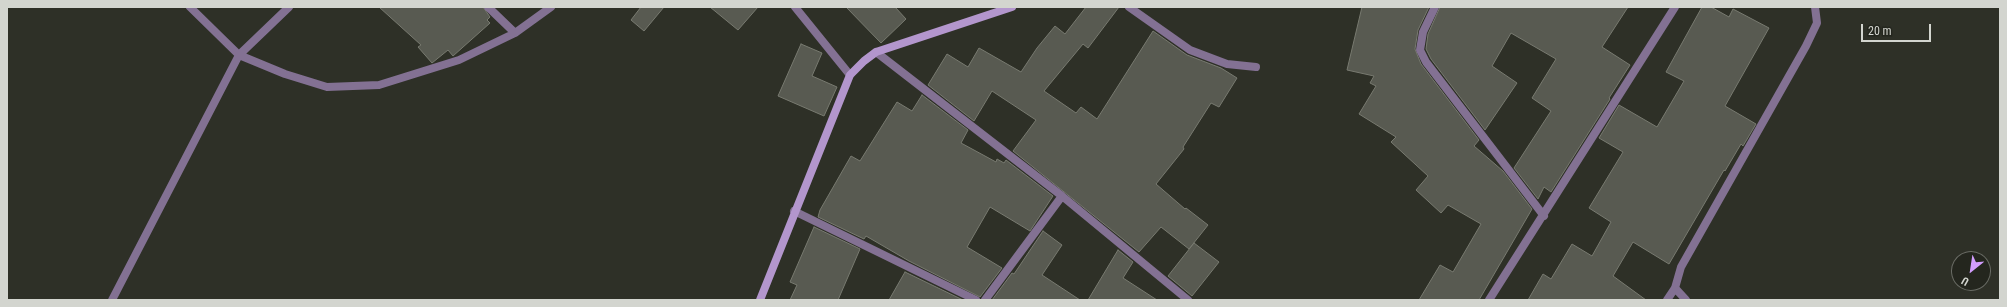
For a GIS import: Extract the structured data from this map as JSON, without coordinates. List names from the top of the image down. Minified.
{"scale_bar":"20 m","north":"bottom left"}
